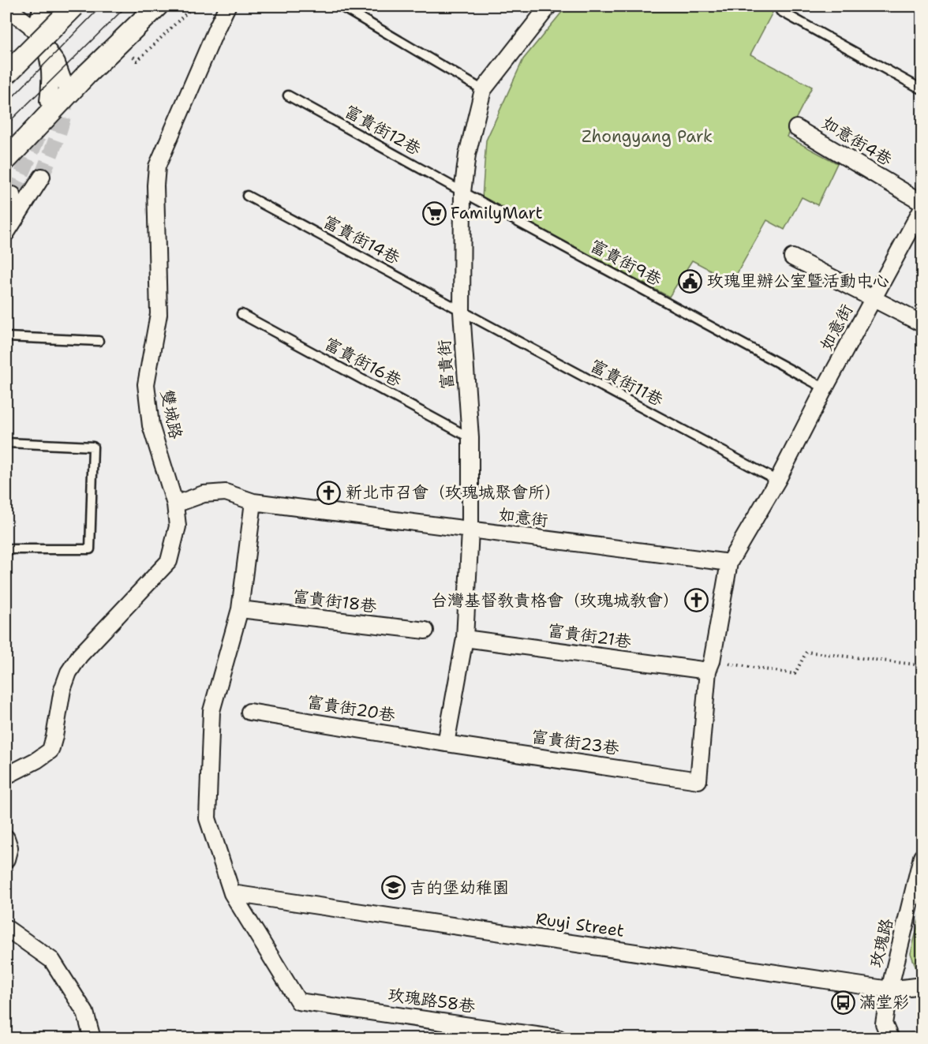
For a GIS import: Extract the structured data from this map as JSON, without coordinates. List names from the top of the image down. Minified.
{"streets":{"street":["如意街4巷","如意街","富貴街","雙城路","富貴街18巷","富貴街21巷","富貴街20巷","富貴街23巷","Ruyi Street","玫瑰路","玫瑰路58巷"],"lane":["富貴街12巷","富貴街14巷","富貴街9巷","富貴街16巷","富貴街11巷"]},"crossings":[["富貴街12巷","富貴街9巷"],["富貴街12巷","富貴街"],["富貴街14巷","富貴街"],["富貴街14巷","富貴街11巷"],["富貴街9巷","如意街"],["富貴街9巷","富貴街"],["如意街","富貴街"],["如意街","富貴街11巷"],["如意街","雙城路"],["如意街","富貴街21巷"],["如意街","富貴街23巷"],["富貴街16巷","富貴街"],["富貴街","富貴街11巷"],["富貴街","富貴街21巷"],["富貴街","富貴街20巷"],["富貴街","富貴街23巷"],["富貴街20巷","富貴街23巷"],["Ruyi Street","玫瑰路"],["Ruyi Street","玫瑰路58巷"]],"parks":["Zhongyang Park"],"places":{"supermarket":["FamilyMart"],"public building":["玫瑰里辦公室暨活動中心"],"church":["新北市召會（玫瑰城聚會所）","台灣基督教貴格會（玫瑰城教會）"],"school or university":["吉的堡幼稚園"],"bus stop":["滿堂彩"]}}
